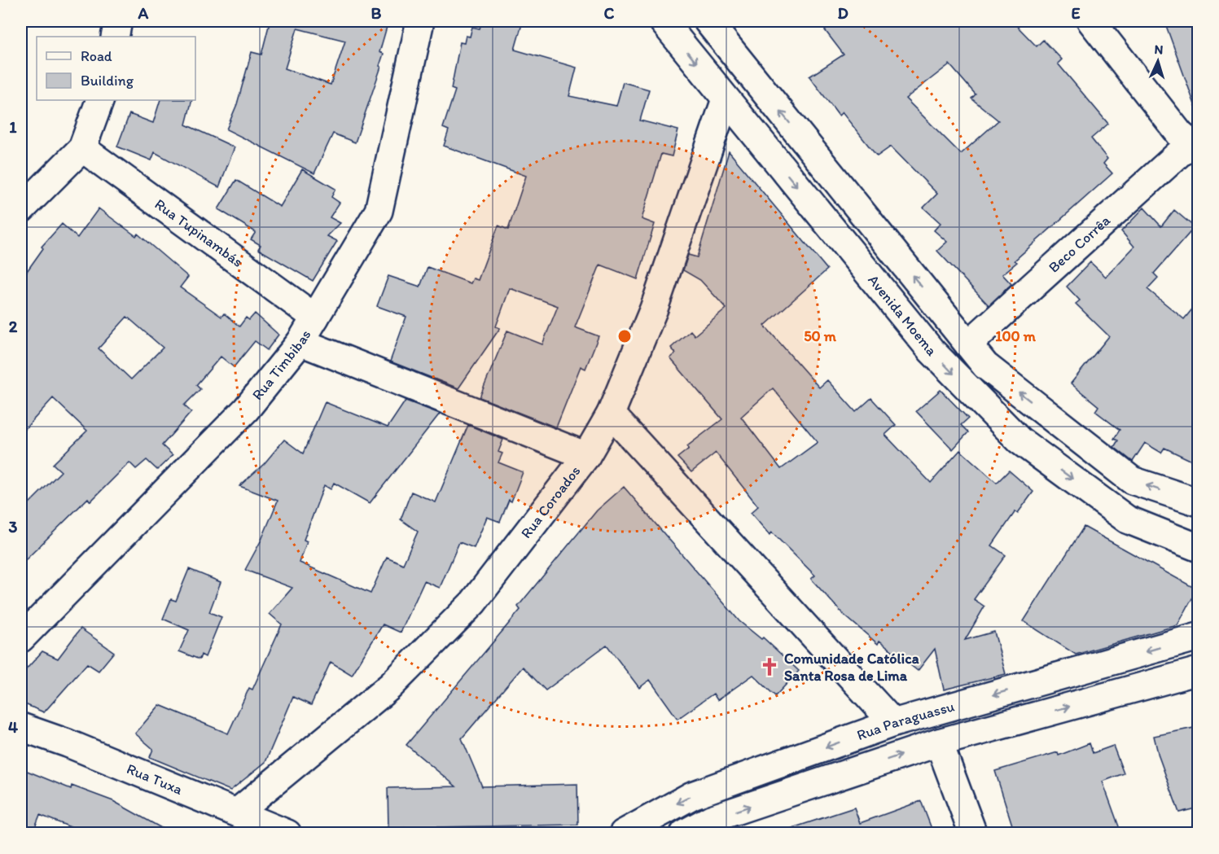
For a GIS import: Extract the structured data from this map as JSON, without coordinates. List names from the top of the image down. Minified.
{"streets":{"street":["Rua Tupinambás","Beco Corrêa","Avenida Moema","Rua Timbibas","Rua Coroados","Rua Paraguassu","Rua Tuxa"]},"crossings":[["Rua Tupinambás","Rua Timbibas"],["Avenida Moema","Rua Coroados"],["Rua Coroados","Rua Tuxa"]],"places":{"church":["Comunidade Católica Santa Rosa de Lima"]},"legend":["Road","Building"],"north":"top","grid":{"columns":["A","B","C","D","E"],"rows":["1","2","3","4"]},"rings":["50 m","100 m"]}
